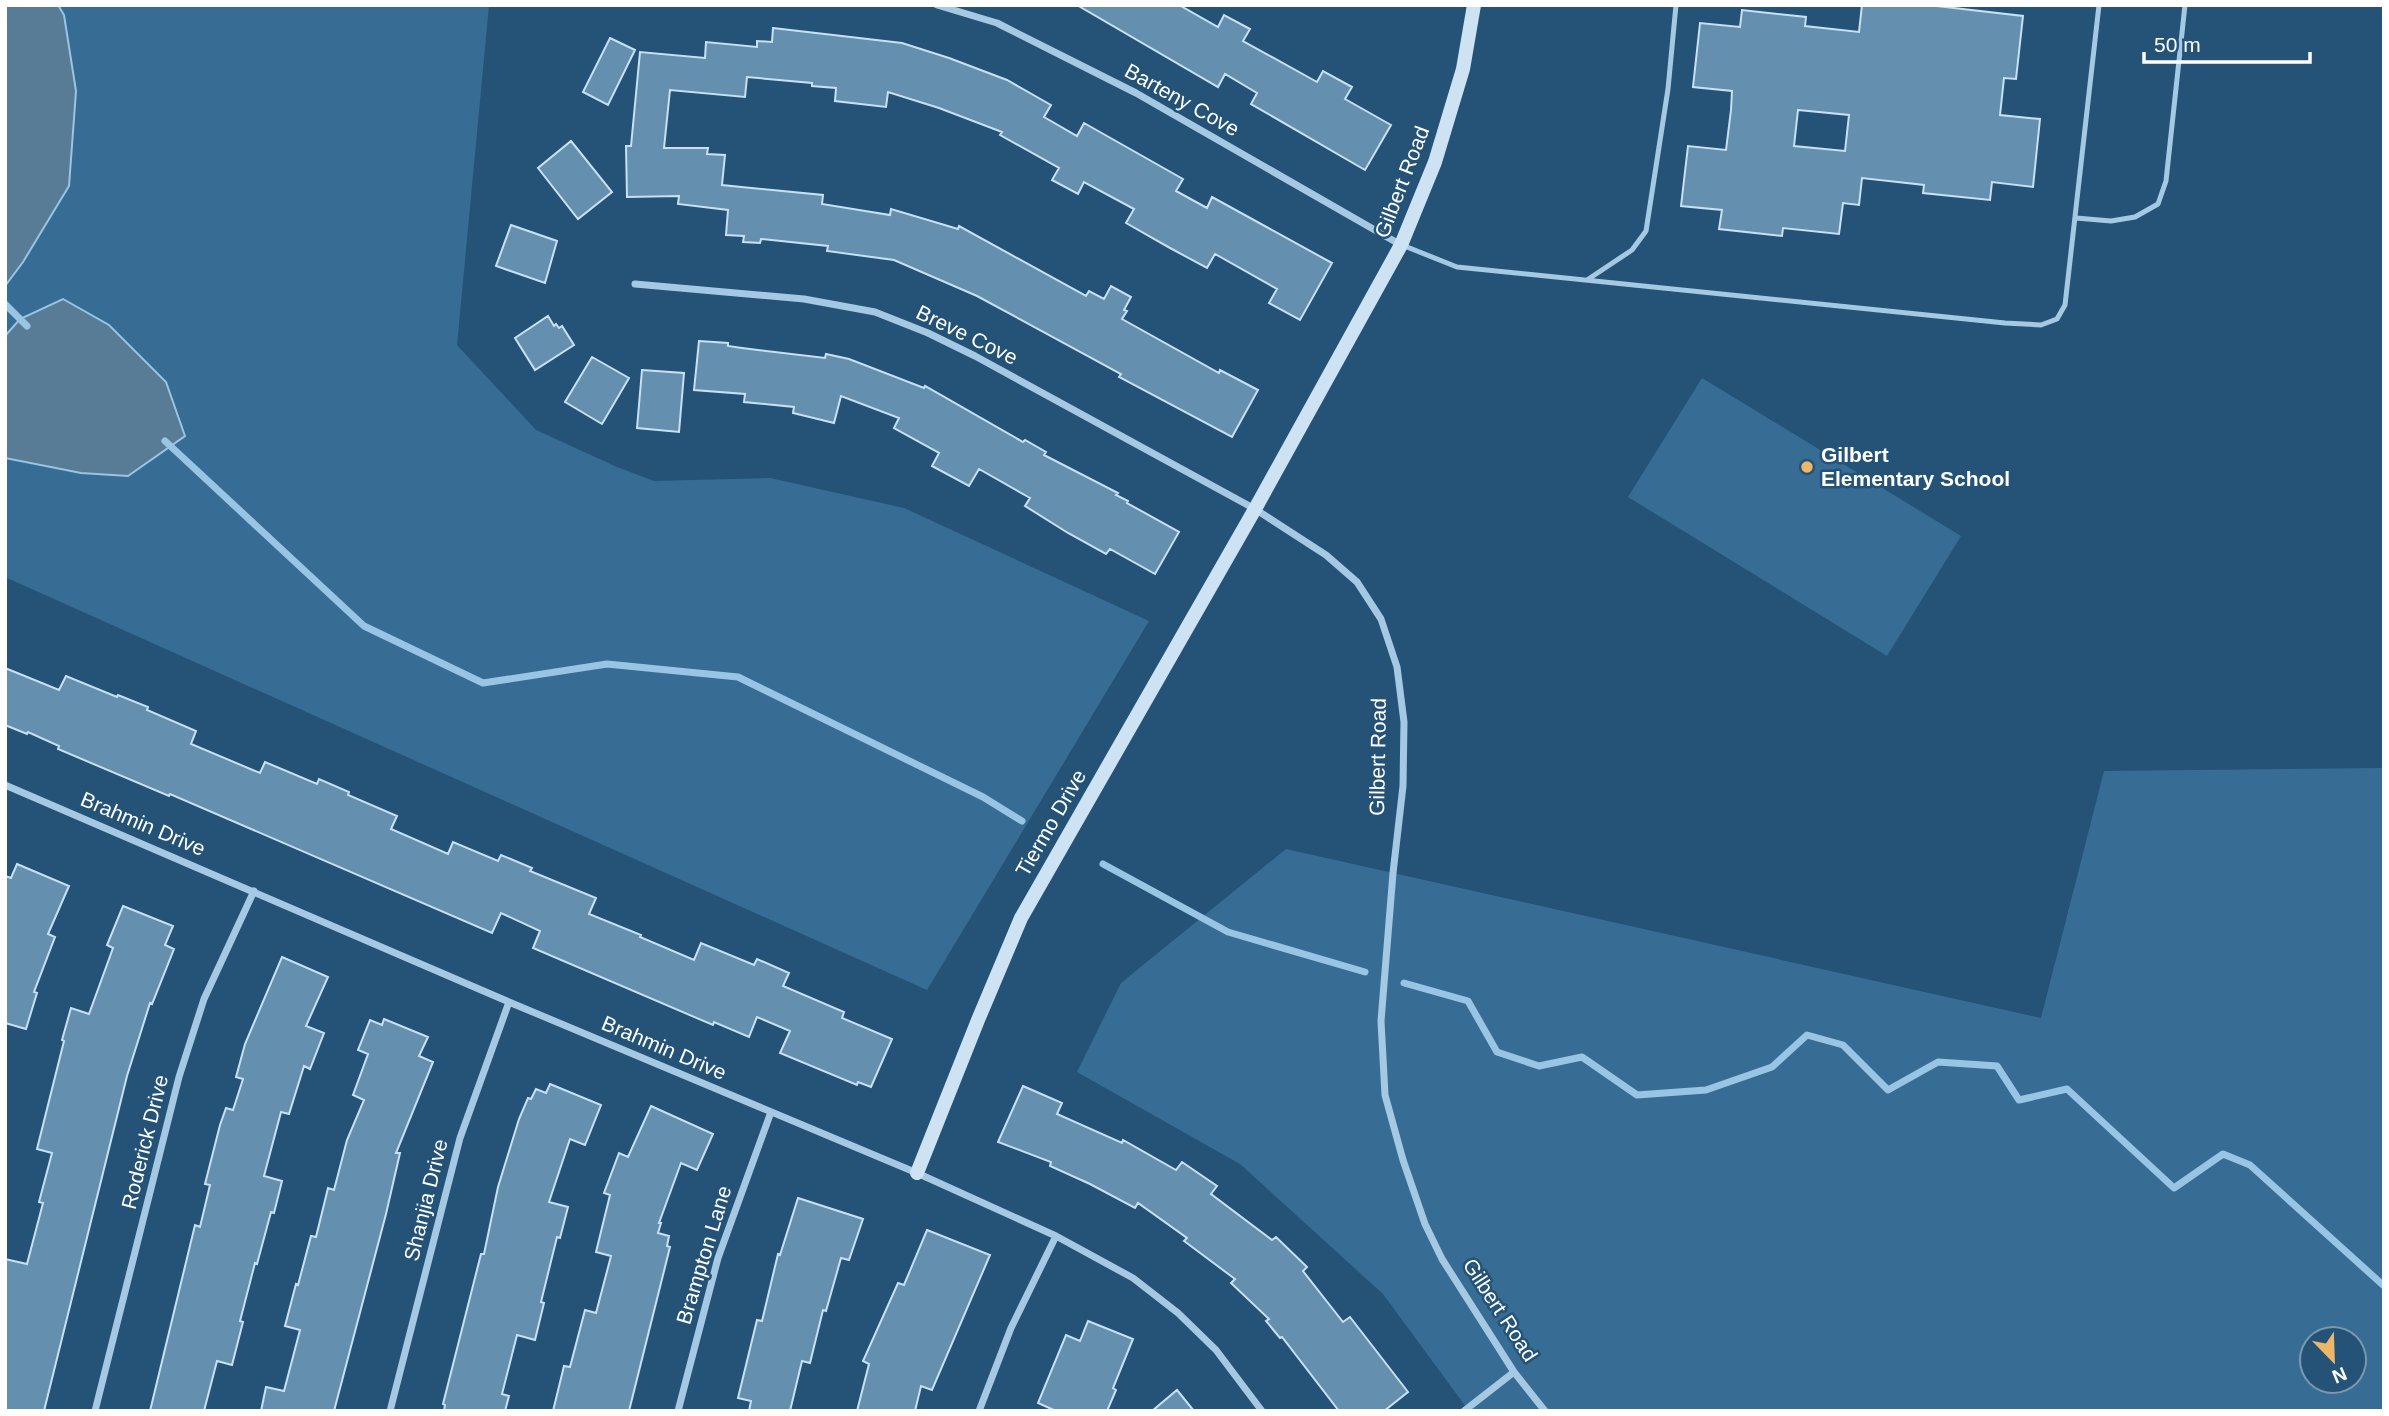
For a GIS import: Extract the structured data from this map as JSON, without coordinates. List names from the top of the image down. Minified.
{"streets":{"street":["Barteny Cove","Gilbert Road","Breve Cove","Tiermo Drive","Brahmin Drive","Roderick Drive","Shanjia Drive","Brampton Lane"]},"crossings":[["Barteny Cove","Gilbert Road"],["Gilbert Road","Breve Cove"],["Gilbert Road","Tiermo Drive"],["Breve Cove","Tiermo Drive"],["Tiermo Drive","Brahmin Drive"],["Brahmin Drive","Roderick Drive"],["Brahmin Drive","Shanjia Drive"],["Brahmin Drive","Brampton Lane"]],"places":["Gilbert Elementary School"],"scale_bar":"50 m","north":"bottom right"}
